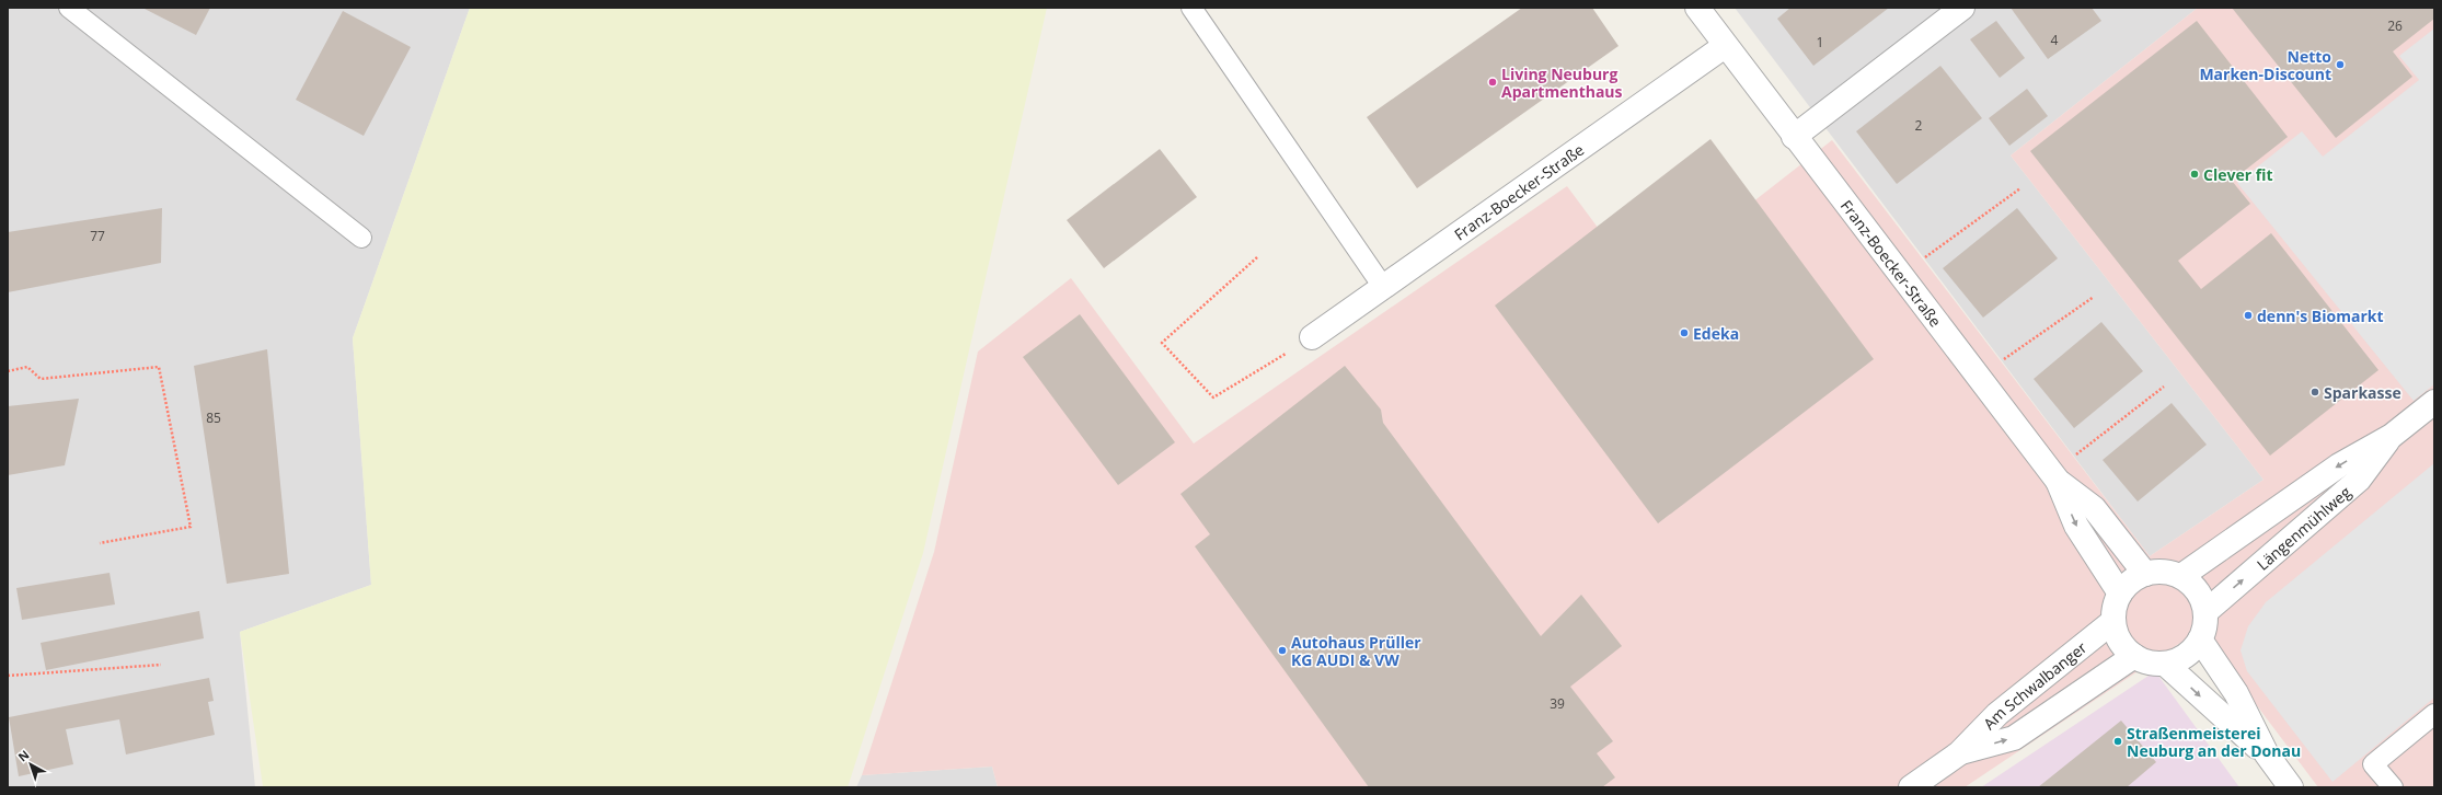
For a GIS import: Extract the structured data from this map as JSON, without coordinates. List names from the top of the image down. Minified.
{"streets":{"street":["Franz-Boecker-Straße","Längenmühlweg","Am Schwalbanger"]},"crossings":[["Franz-Boecker-Straße","Längenmühlweg"],["Franz-Boecker-Straße","Am Schwalbanger"],["Längenmühlweg","Am Schwalbanger"]],"places":["Netto Marken-Discount","Living Neuburg Apartmenthaus","Clever fit","denn's Biomarkt","Edeka","Sparkasse","Autohaus Prüller KG AUDI & VW","Straßenmeisterei Neuburg an der Donau"],"house_numbers":["26","4","1","2","77","85","39"],"north":"top left"}
